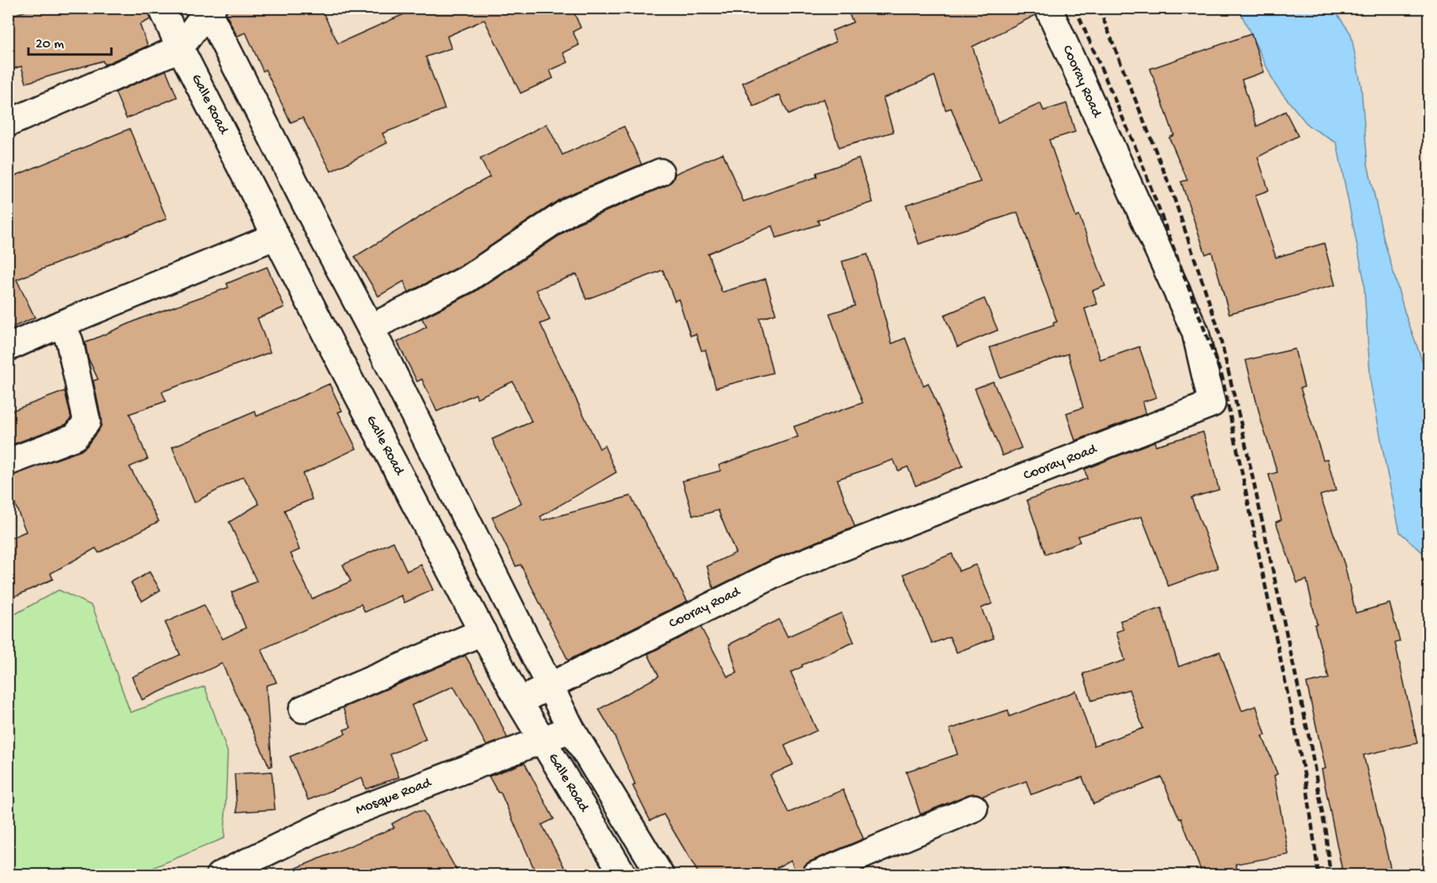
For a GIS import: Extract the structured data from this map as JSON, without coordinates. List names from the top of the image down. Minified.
{"streets":{"main road":["Cooray Road","Galle Road","Mosque Road"]},"crossings":[["Cooray Road","Galle Road"],["Galle Road","Mosque Road"]],"scale_bar":"20 m"}
